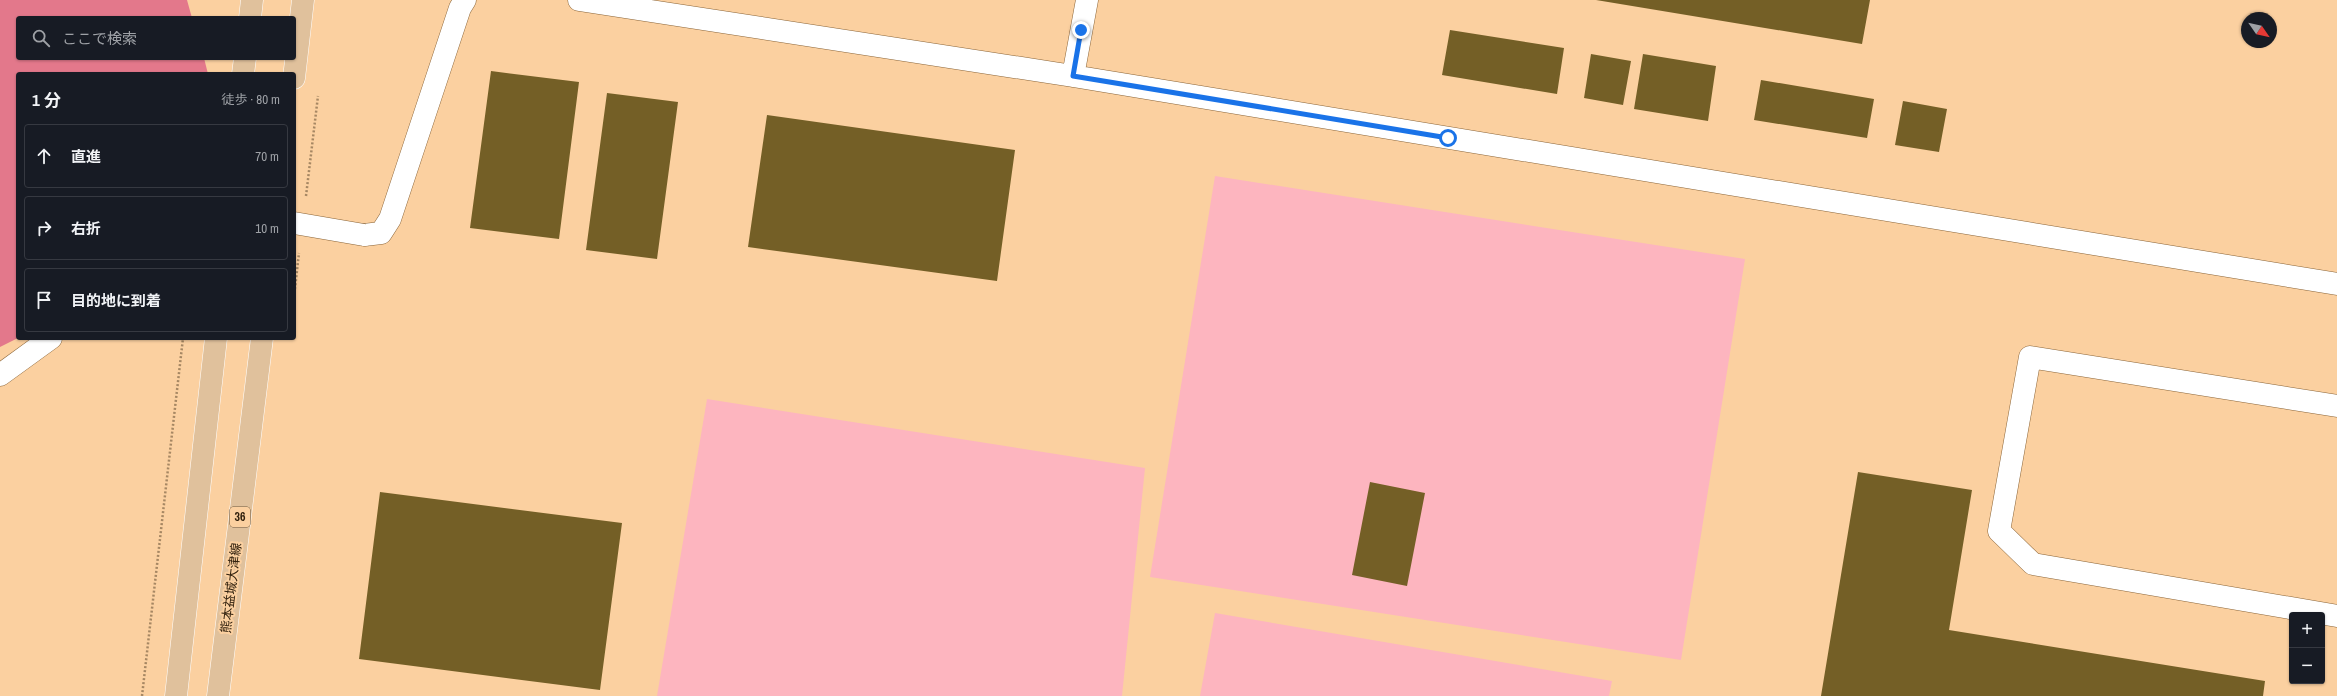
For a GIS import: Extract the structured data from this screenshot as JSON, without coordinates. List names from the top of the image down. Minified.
{"streets":{"main road":["36","熊本益城大津線"]},"north":"bottom right","page":{"search":"ここで検索","heading":["1 分","徒歩 · 80 m"],"list":[["直進","70 m"],["右折","10 m"],"目的地に到着"],"map_buttons":["+","−"]}}
